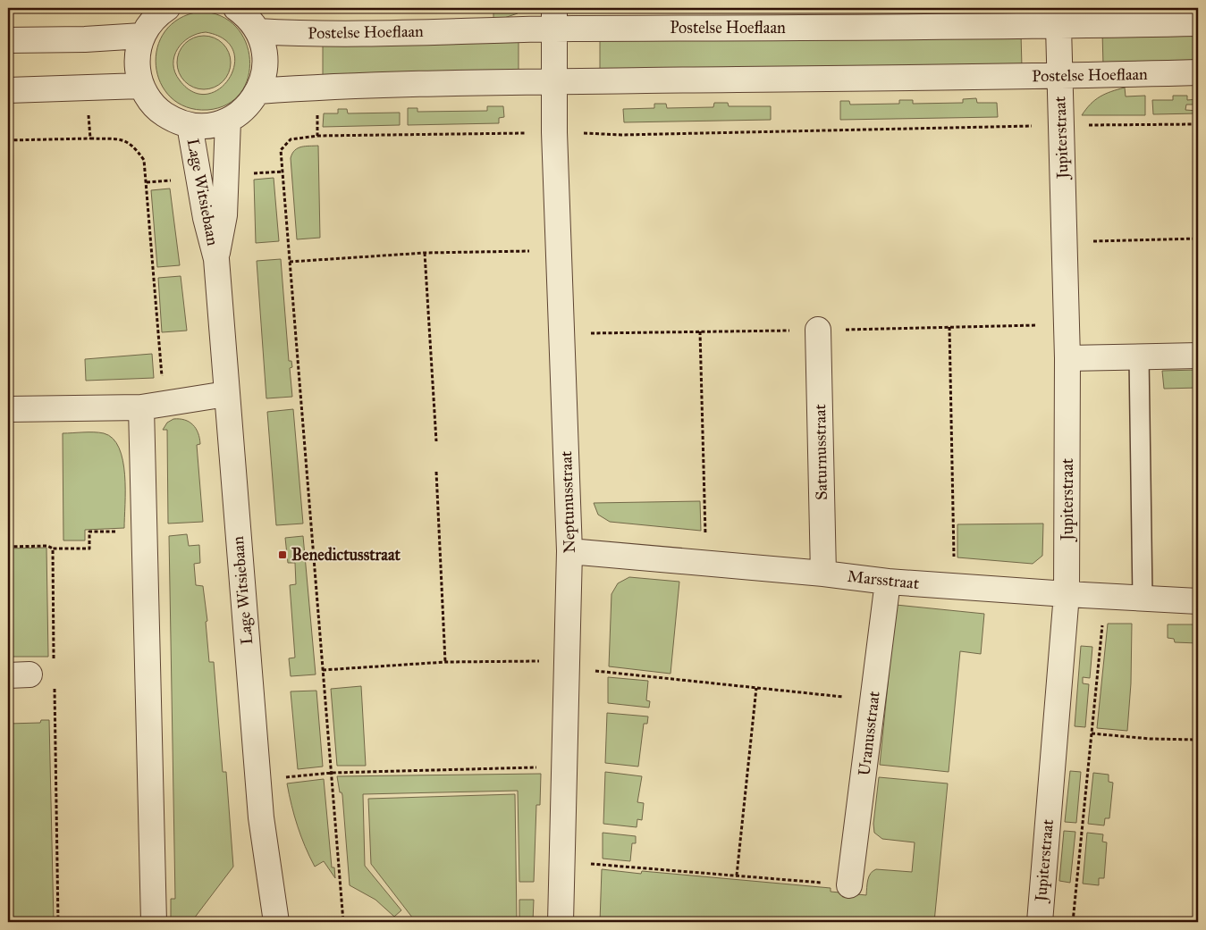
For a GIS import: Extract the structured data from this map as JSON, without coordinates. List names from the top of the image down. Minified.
{"streets":{"street":["Postelse Hoeflaan","Jupiterstraat","Lage Witsiebaan","Saturnusstraat","Neptunusstraat","Marsstraat","Uranusstraat"]},"crossings":[["Postelse Hoeflaan","Jupiterstraat"],["Postelse Hoeflaan","Neptunusstraat"],["Jupiterstraat","Marsstraat"],["Saturnusstraat","Marsstraat"],["Neptunusstraat","Marsstraat"],["Marsstraat","Uranusstraat"]],"places":{"transit":["Benedictusstraat"]}}
